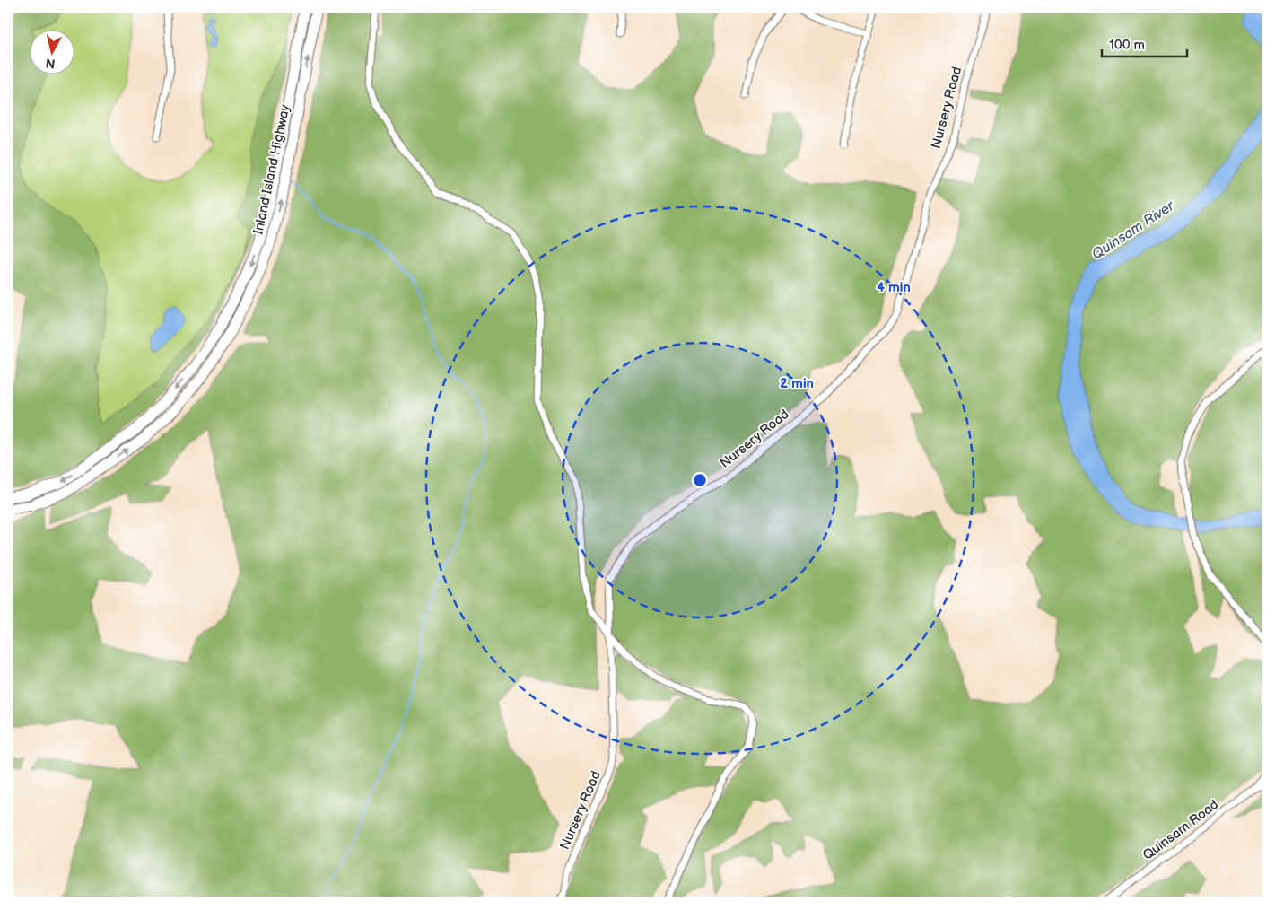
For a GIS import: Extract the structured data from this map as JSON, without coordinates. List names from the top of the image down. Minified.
{"streets":{"highway":["Inland Island Highway"],"street":["Nursery Road","Quinsam Road"]},"water":["Quinsam River"],"scale_bar":"100 m","north":"bottom","rings":["4 min","2 min"]}
